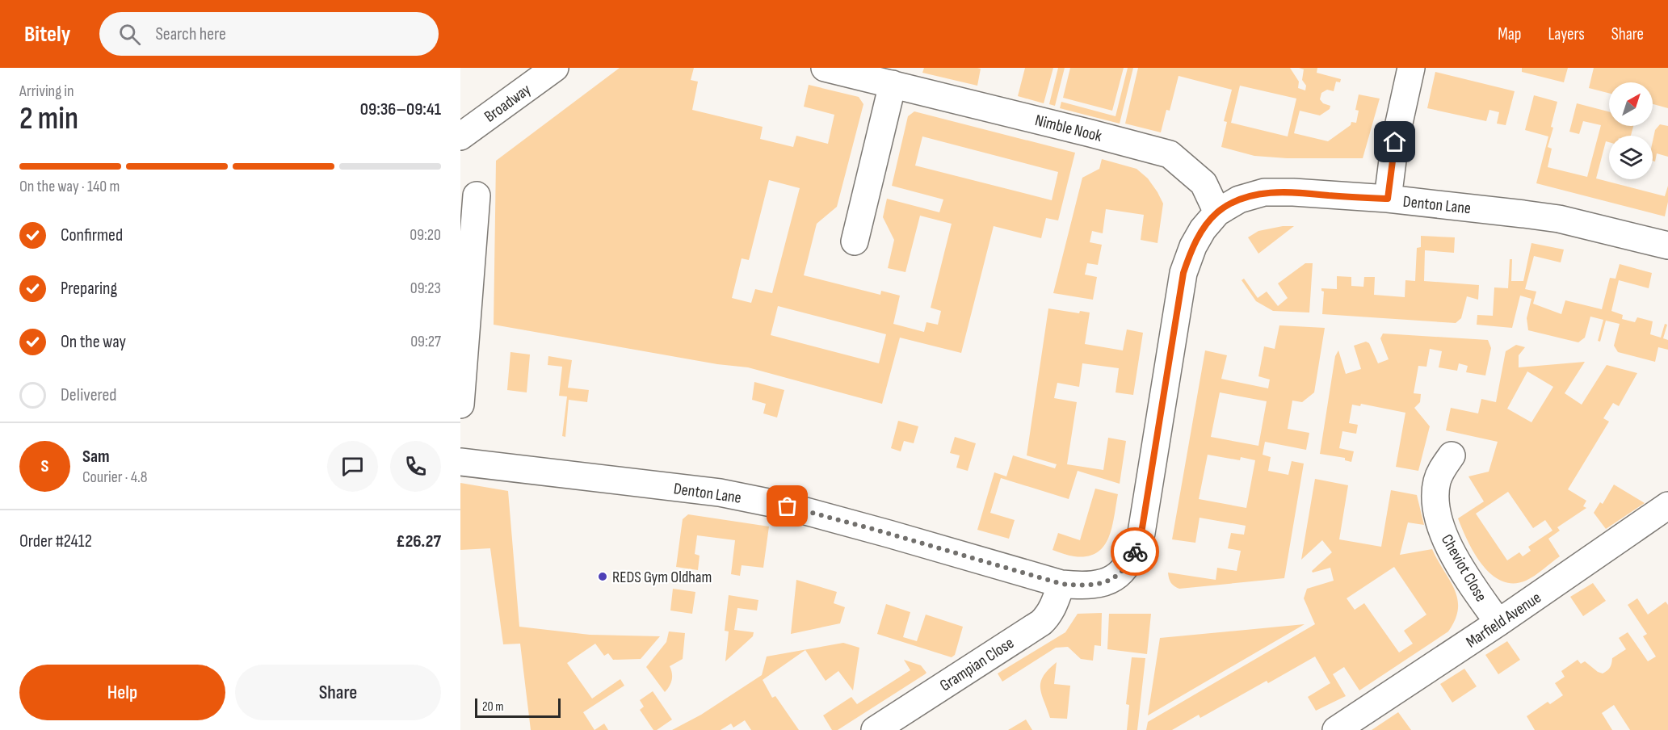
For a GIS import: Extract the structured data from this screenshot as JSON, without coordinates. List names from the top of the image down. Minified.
{"streets":{"main road":["Broadway","Nimble Nook","Denton Lane","Cheviot Close","Marfield Avenue","Grampian Close"]},"crossings":[["Nimble Nook","Denton Lane"],["Denton Lane","Grampian Close"],["Cheviot Close","Marfield Avenue"]],"places":["REDS Gym Oldham"],"scale_bar":"20 m","north":"top right","page":{"header":"Bitely","search":"Search here","nav":["Map","Layers","Share"],"heading":["2 min","Arriving in","09:36–09:41"],"panel":["Sam","Courier · 4.8","Order #2412","£26.27"],"bar":"On the way · 140 m","list":[["Confirmed","09:20"],["Preparing","09:23"],["On the way","09:27"],"Delivered"],"round":"S","buttons":["Help","Share"],"scale":"20 m"}}
